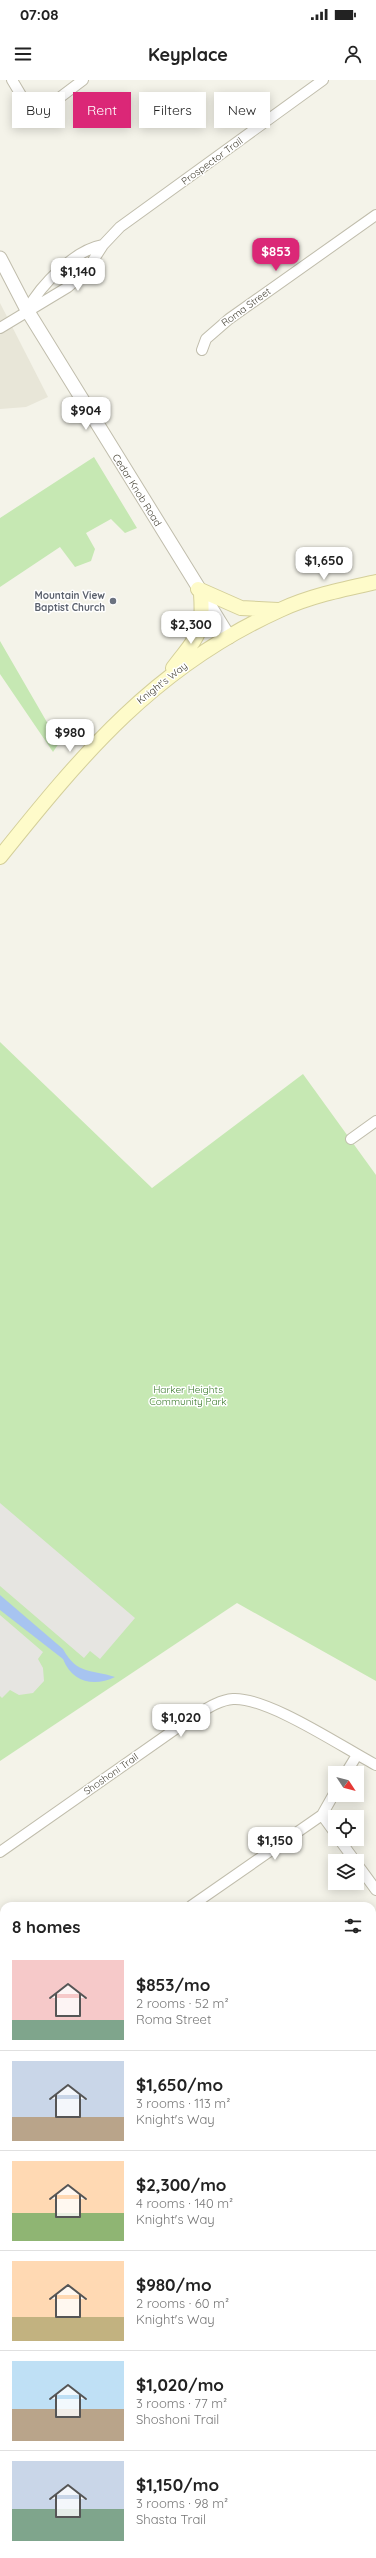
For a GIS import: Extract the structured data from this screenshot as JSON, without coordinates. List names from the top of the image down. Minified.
{"streets":{"main road":["Knight's Way"],"street":["Prospector Trail","Roma Street","Cedar Knob Road","Shoshoni Trail"]},"crossings":[["Prospector Trail","Cedar Knob Road"],["Cedar Knob Road","Knight's Way"]],"parks":["Harker Heights Community Park"],"places":["Mountain View Baptist Church"],"north":"bottom right","page":{"status":"07:08","header":"Keyplace","chip":["Buy","Rent","Filters","New"],"price":["$853","$1,140","$904","$1,650","$2,300","$980","$1,020","$1,150"],"heading":"8 homes","list":[{"name":"$853/mo","note":"2 rooms · 52 m² · Roma Street"},{"name":"$1,650/mo","note":"3 rooms · 113 m² · Knight's Way"},{"name":"$2,300/mo","note":"4 rooms · 140 m² · Knight's Way"},{"name":"$980/mo","note":"2 rooms · 60 m² · Knight's Way"},{"name":"$1,020/mo","note":"3 rooms · 77 m² · Shoshoni Trail"},{"name":"$1,150/mo","note":"3 rooms · 98 m² · Shasta Trail"}]}}
